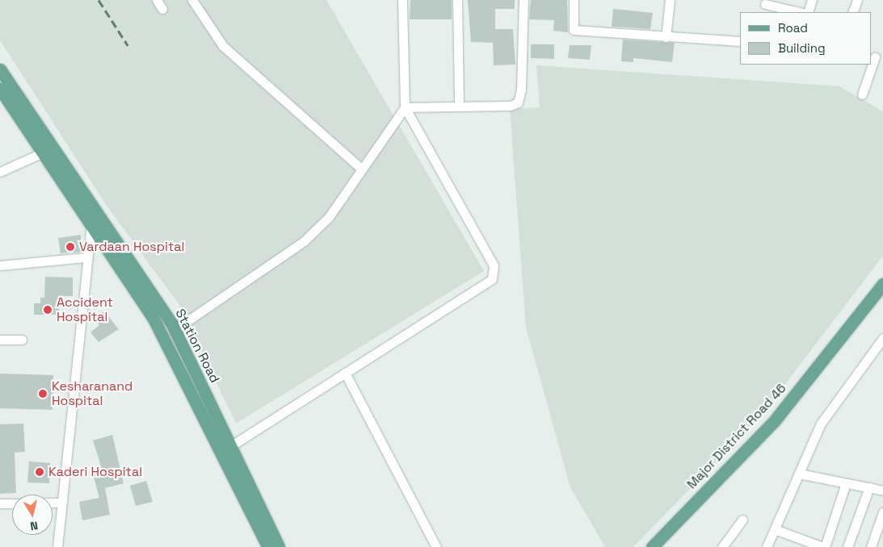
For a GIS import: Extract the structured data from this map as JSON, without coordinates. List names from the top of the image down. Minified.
{"streets":{"main road":["Station Road","Major District Road 46"]},"places":["Vardaan Hospital","Accident Hospital","Kesharanand Hospital","Kaderi Hospital"],"legend":["Road","Building"],"north":"bottom"}
